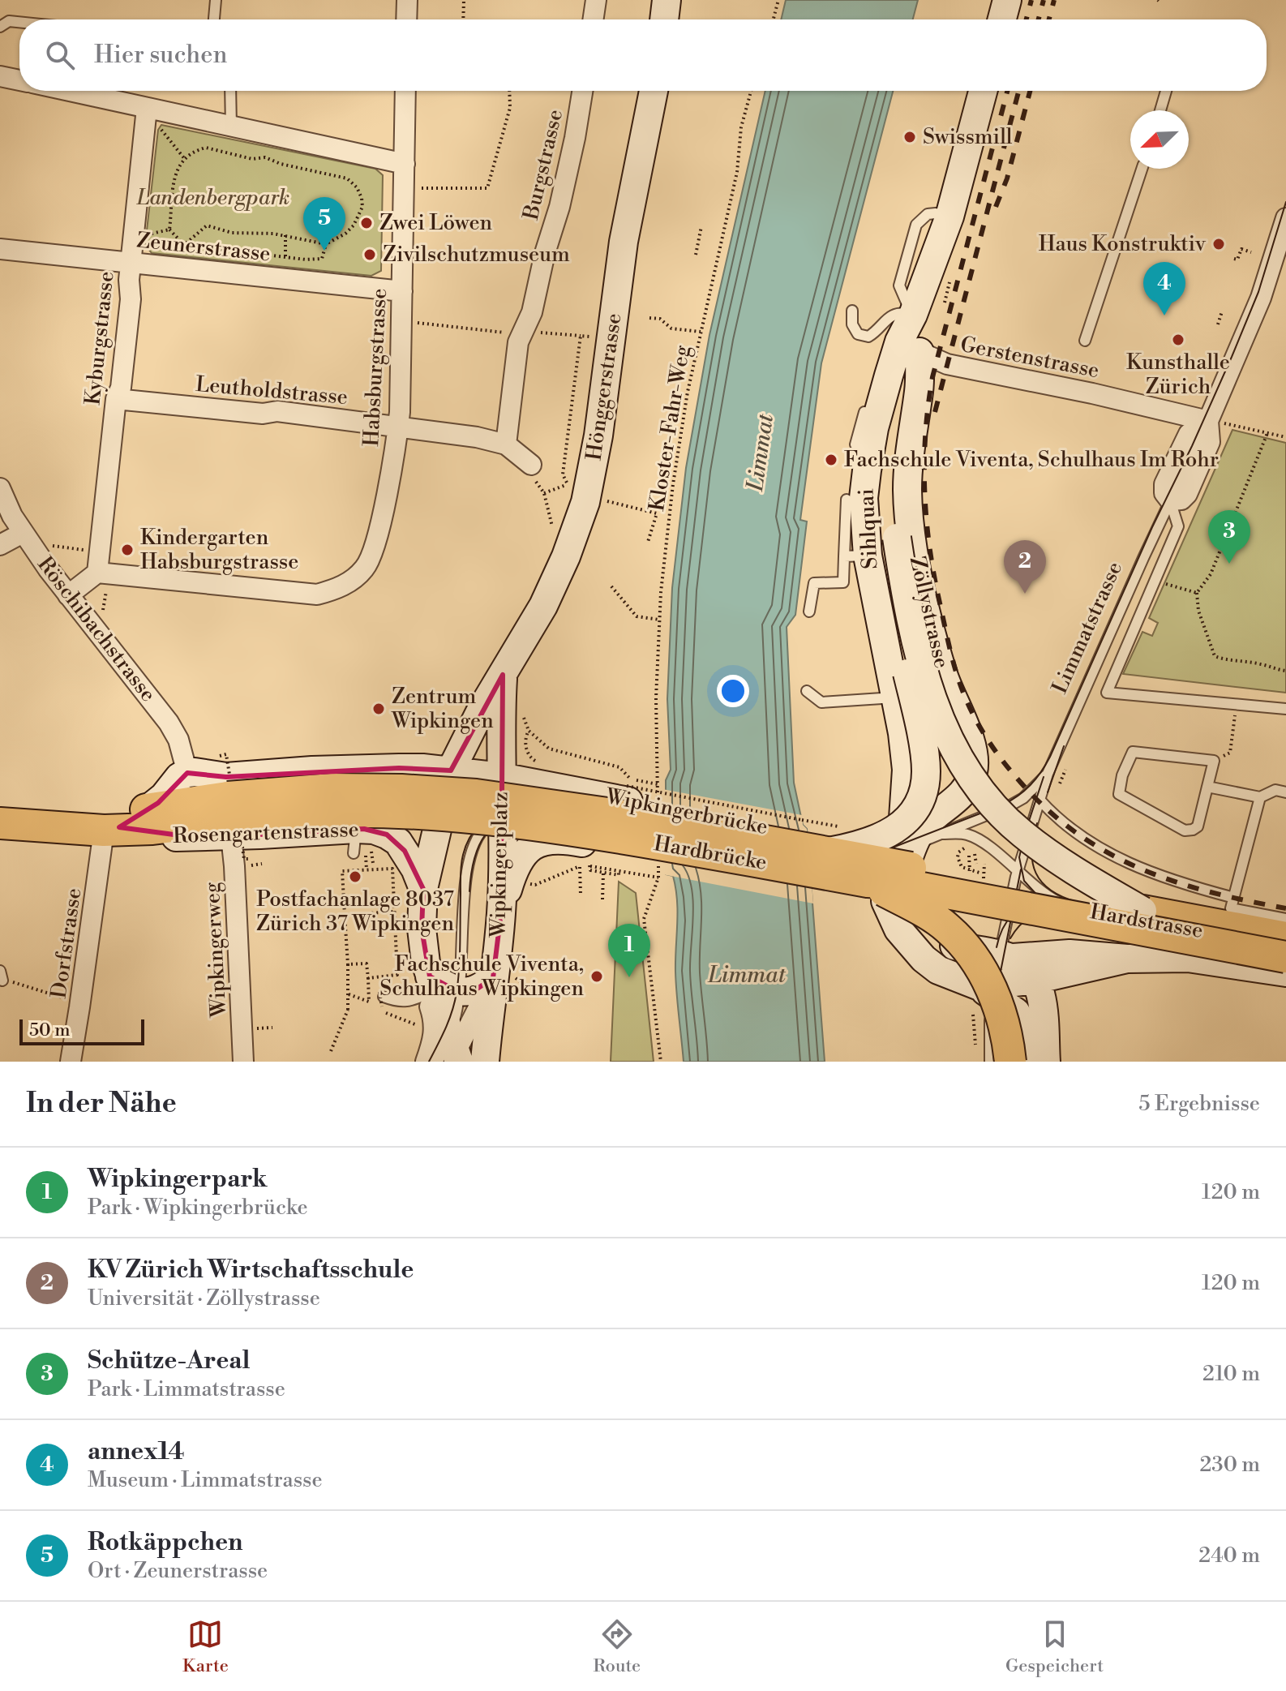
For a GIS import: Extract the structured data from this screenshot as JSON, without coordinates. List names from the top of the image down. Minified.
{"streets":{"main road":["Rosengartenstrasse","Hardbrücke"],"street":["Burgstrasse","Zeunerstrasse","Kyburgstrasse","Gerstenstrasse","Habsburgstrasse","Hönggerstrasse","Leutholdstrasse","Sihlquai","Zöllystrasse","Limmatstrasse","Röschibachstrasse","Wipkingerbrücke","Wipkingerplatz","Hardstrasse","Dorfstrasse","Wipkingerweg"],"path":["Kloster-Fahr-Weg"]},"crossings":[["Burgstrasse","Leutholdstrasse"],["Zeunerstrasse","Kyburgstrasse"],["Zeunerstrasse","Habsburgstrasse"],["Kyburgstrasse","Habsburgstrasse"],["Kyburgstrasse","Leutholdstrasse"],["Gerstenstrasse","Sihlquai"],["Gerstenstrasse","Zöllystrasse"],["Gerstenstrasse","Limmatstrasse"],["Habsburgstrasse","Leutholdstrasse"],["Hönggerstrasse","Wipkingerbrücke"],["Hönggerstrasse","Wipkingerplatz"],["Sihlquai","Zöllystrasse"],["Wipkingerbrücke","Hardbrücke"],["Wipkingerbrücke","Wipkingerplatz"],["Wipkingerbrücke","Hardstrasse"],["Rosengartenstrasse","Hardbrücke"],["Rosengartenstrasse","Dorfstrasse"],["Rosengartenstrasse","Wipkingerweg"],["Hardbrücke","Hardstrasse"],["Hardbrücke","Dorfstrasse"],["Hardbrücke","Wipkingerweg"]],"water":["Limmat"],"parks":["Landenbergpark"],"places":["Swissmill","Zwei Löwen","Haus Konstruktiv","Zivilschutzmuseum","Kunsthalle Zürich","Fachschule Viventa, Schulhaus Im Rohr","Kindergarten Habsburgstrasse","Zentrum Wipkingen","Postfachanlage 8037 Zürich 37 Wipkingen","Fachschule Viventa, Schulhaus Wipkingen"],"scale_bar":"50 m","north":"bottom left","page":{"search":"Hier suchen","pins":["5","4","3","2","1"],"scale":"50 m","heading":["In der Nähe","5 Ergebnisse"],"list":[{"mark":"1","name":"Wipkingerpark","note":"Park · Wipkingerbrücke","value":"120 m"},{"mark":"2","name":"KV Zürich Wirtschaftsschule","note":"Universität · Zöllystrasse","value":"120 m"},{"mark":"3","name":"Schütze-Areal","note":"Park · Limmatstrasse","value":"210 m"},{"mark":"4","name":"annex14","note":"Museum · Limmatstrasse","value":"230 m"},{"mark":"5","name":"Rotkäppchen","note":"Ort · Zeunerstrasse","value":"240 m"}],"nav":["Karte","Route","Gespeichert"]}}
